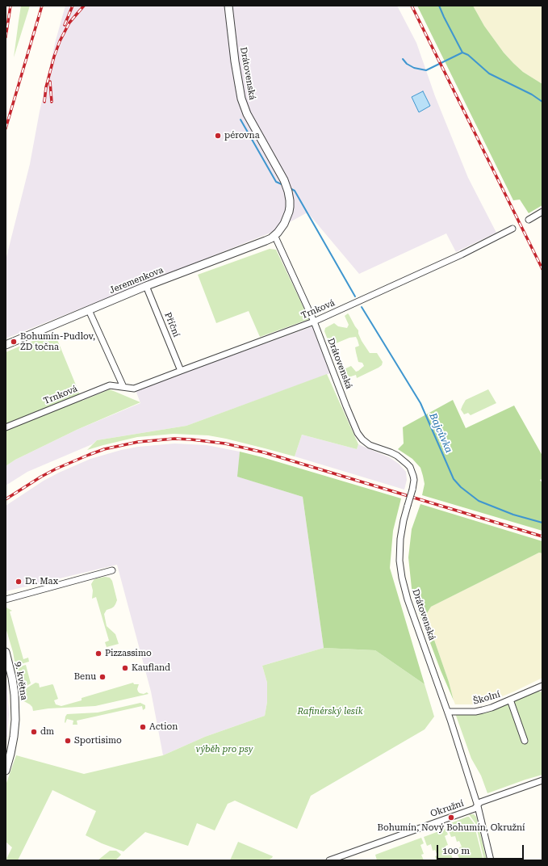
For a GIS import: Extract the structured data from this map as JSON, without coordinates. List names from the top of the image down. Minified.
{"streets":{"street":["Drátovenská","Jeremenkova","Trnková","Příční","9. května","Školní","Okružní"]},"crossings":[["Drátovenská","Jeremenkova"],["Drátovenská","Trnková"],["Drátovenská","Školní"],["Drátovenská","Okružní"],["Jeremenkova","Příční"],["Trnková","Příční"],["Školní","Okružní"]],"water":["Bajcůvka"],"parks":["Rafinérský lesík","výběh pro psy"],"places":["pérovna","Bohumín-Pudlov, ŽD točna","Dr. Max","Pizzassimo","Kaufland","Benu","Action","dm","Sportisimo","Bohumín, Nový Bohumín, Okružní"],"scale_bar":"100 m"}
